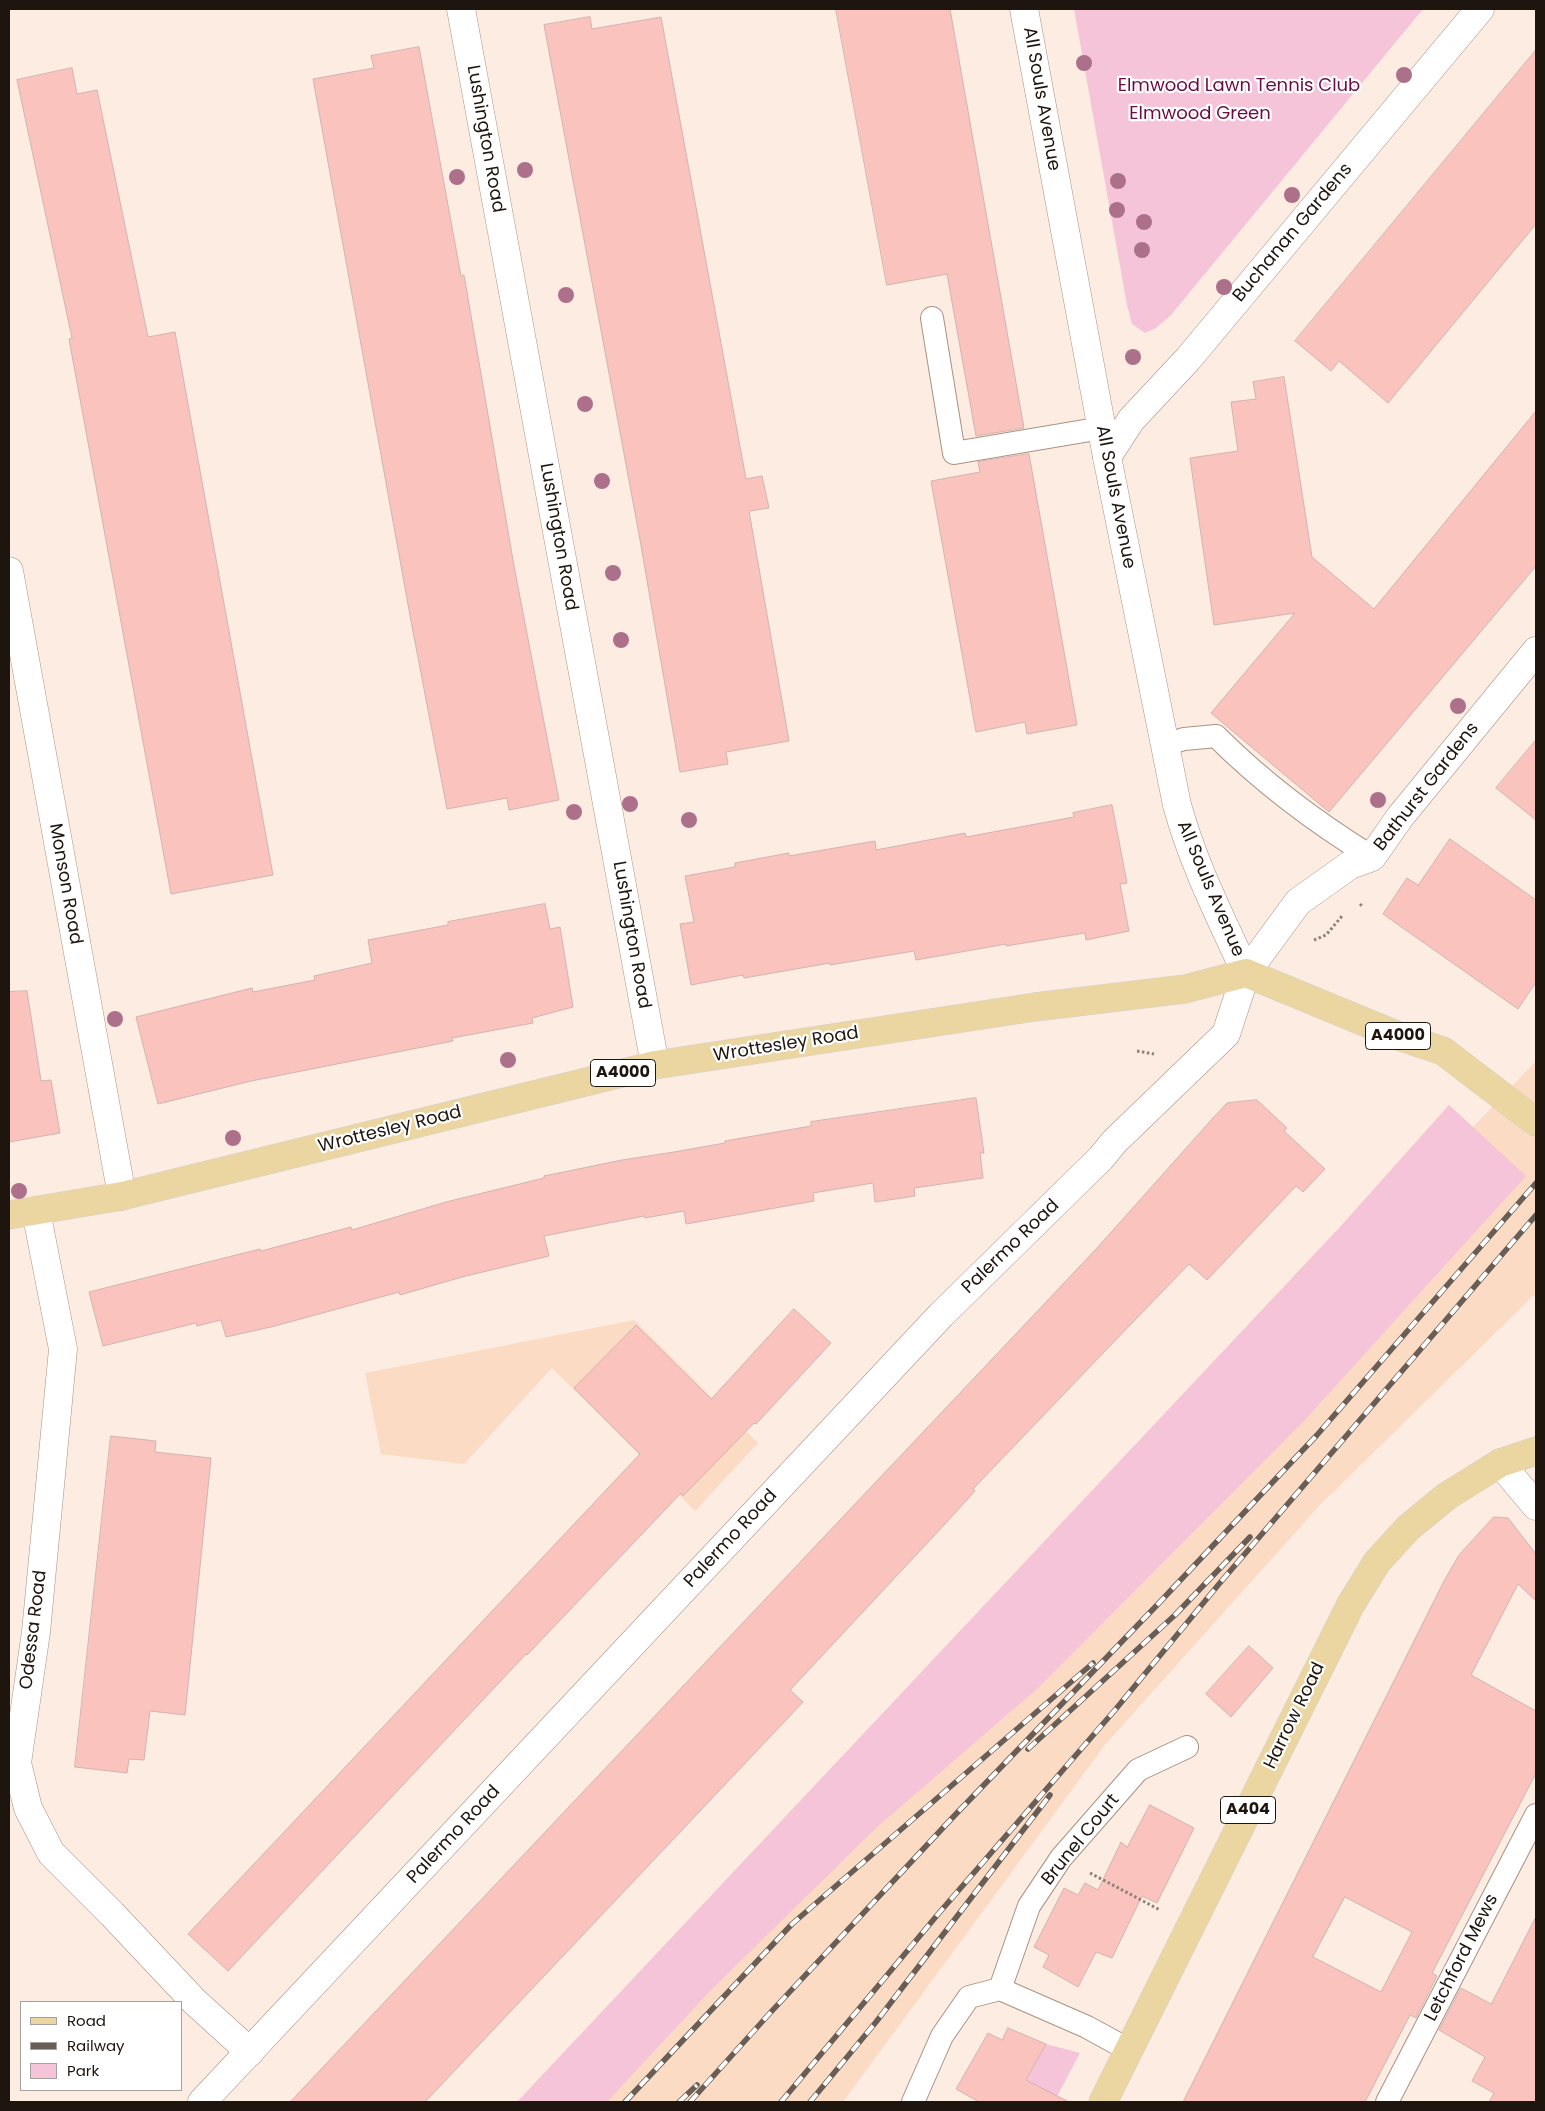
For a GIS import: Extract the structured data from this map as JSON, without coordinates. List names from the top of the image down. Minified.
{"streets":{"main road":["A4000","Wrottesley Road","Harrow Road","A404"],"street":["All Souls Avenue","Lushington Road","Buchanan Gardens","Bathurst Gardens","Monson Road","Palermo Road","Odessa Road"],"lane":["Brunel Court","Letchford Mews"]},"crossings":[["All Souls Avenue","Buchanan Gardens"],["All Souls Avenue","Bathurst Gardens"],["All Souls Avenue","A4000"],["All Souls Avenue","Wrottesley Road"],["All Souls Avenue","Palermo Road"],["Lushington Road","Wrottesley Road"],["Bathurst Gardens","A4000"],["Bathurst Gardens","Wrottesley Road"],["Bathurst Gardens","Palermo Road"],["Monson Road","Wrottesley Road"],["A4000","Wrottesley Road"],["A4000","Palermo Road"],["Wrottesley Road","Palermo Road"],["Wrottesley Road","Odessa Road"],["Palermo Road","Odessa Road"]],"parks":["Elmwood Lawn Tennis Club","Elmwood Green"],"legend":["Road","Railway","Park"]}
